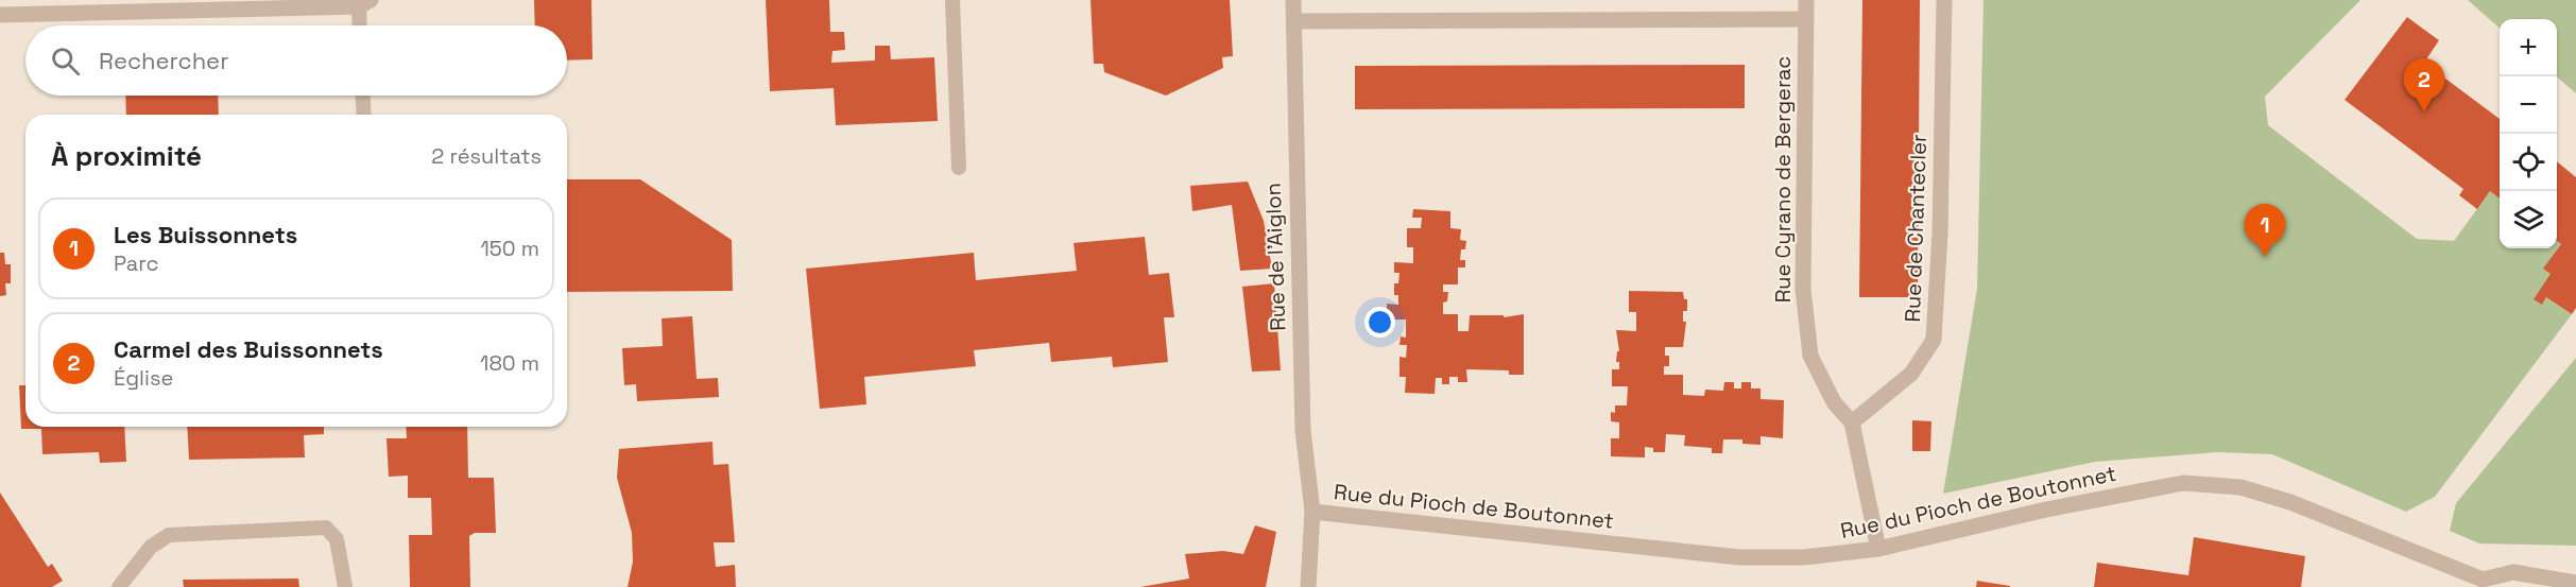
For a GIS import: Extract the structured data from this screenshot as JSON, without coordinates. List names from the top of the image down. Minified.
{"streets":{"street":["Rue Cyrano de Bergerac","Rue de Chantecler","Rue de l'Aiglon","Rue du Pioch de Boutonnet"]},"crossings":[["Rue Cyrano de Bergerac","Rue de Chantecler"],["Rue de l'Aiglon","Rue du Pioch de Boutonnet"]],"page":{"map_buttons":["+","−"],"search":"Rechercher","pins":["2","1"],"heading":["À proximité","2 résultats"],"list":[{"mark":"1","name":"Les Buissonnets","note":"Parc","value":"150 m"},{"mark":"2","name":"Carmel des Buissonnets","note":"Église","value":"180 m"}]}}
